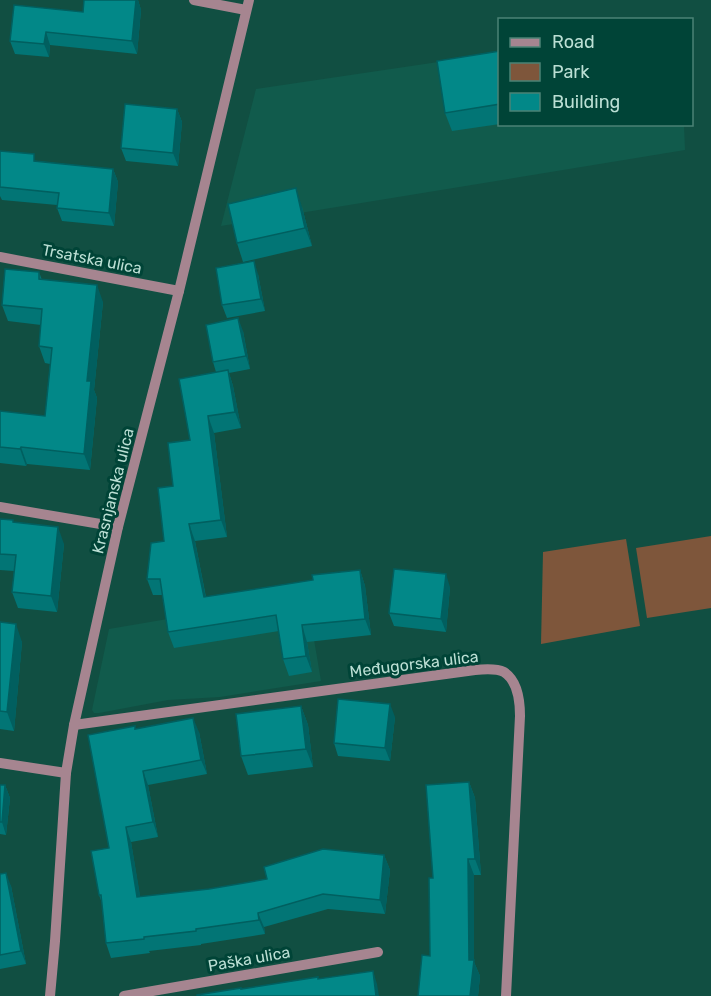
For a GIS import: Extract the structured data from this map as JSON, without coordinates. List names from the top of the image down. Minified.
{"streets":{"street":["Trsatska ulica","Krasnjanska ulica","Međugorska ulica","Paška ulica"]},"crossings":[["Trsatska ulica","Krasnjanska ulica"],["Krasnjanska ulica","Međugorska ulica"]],"legend":["Road","Park","Building"]}
